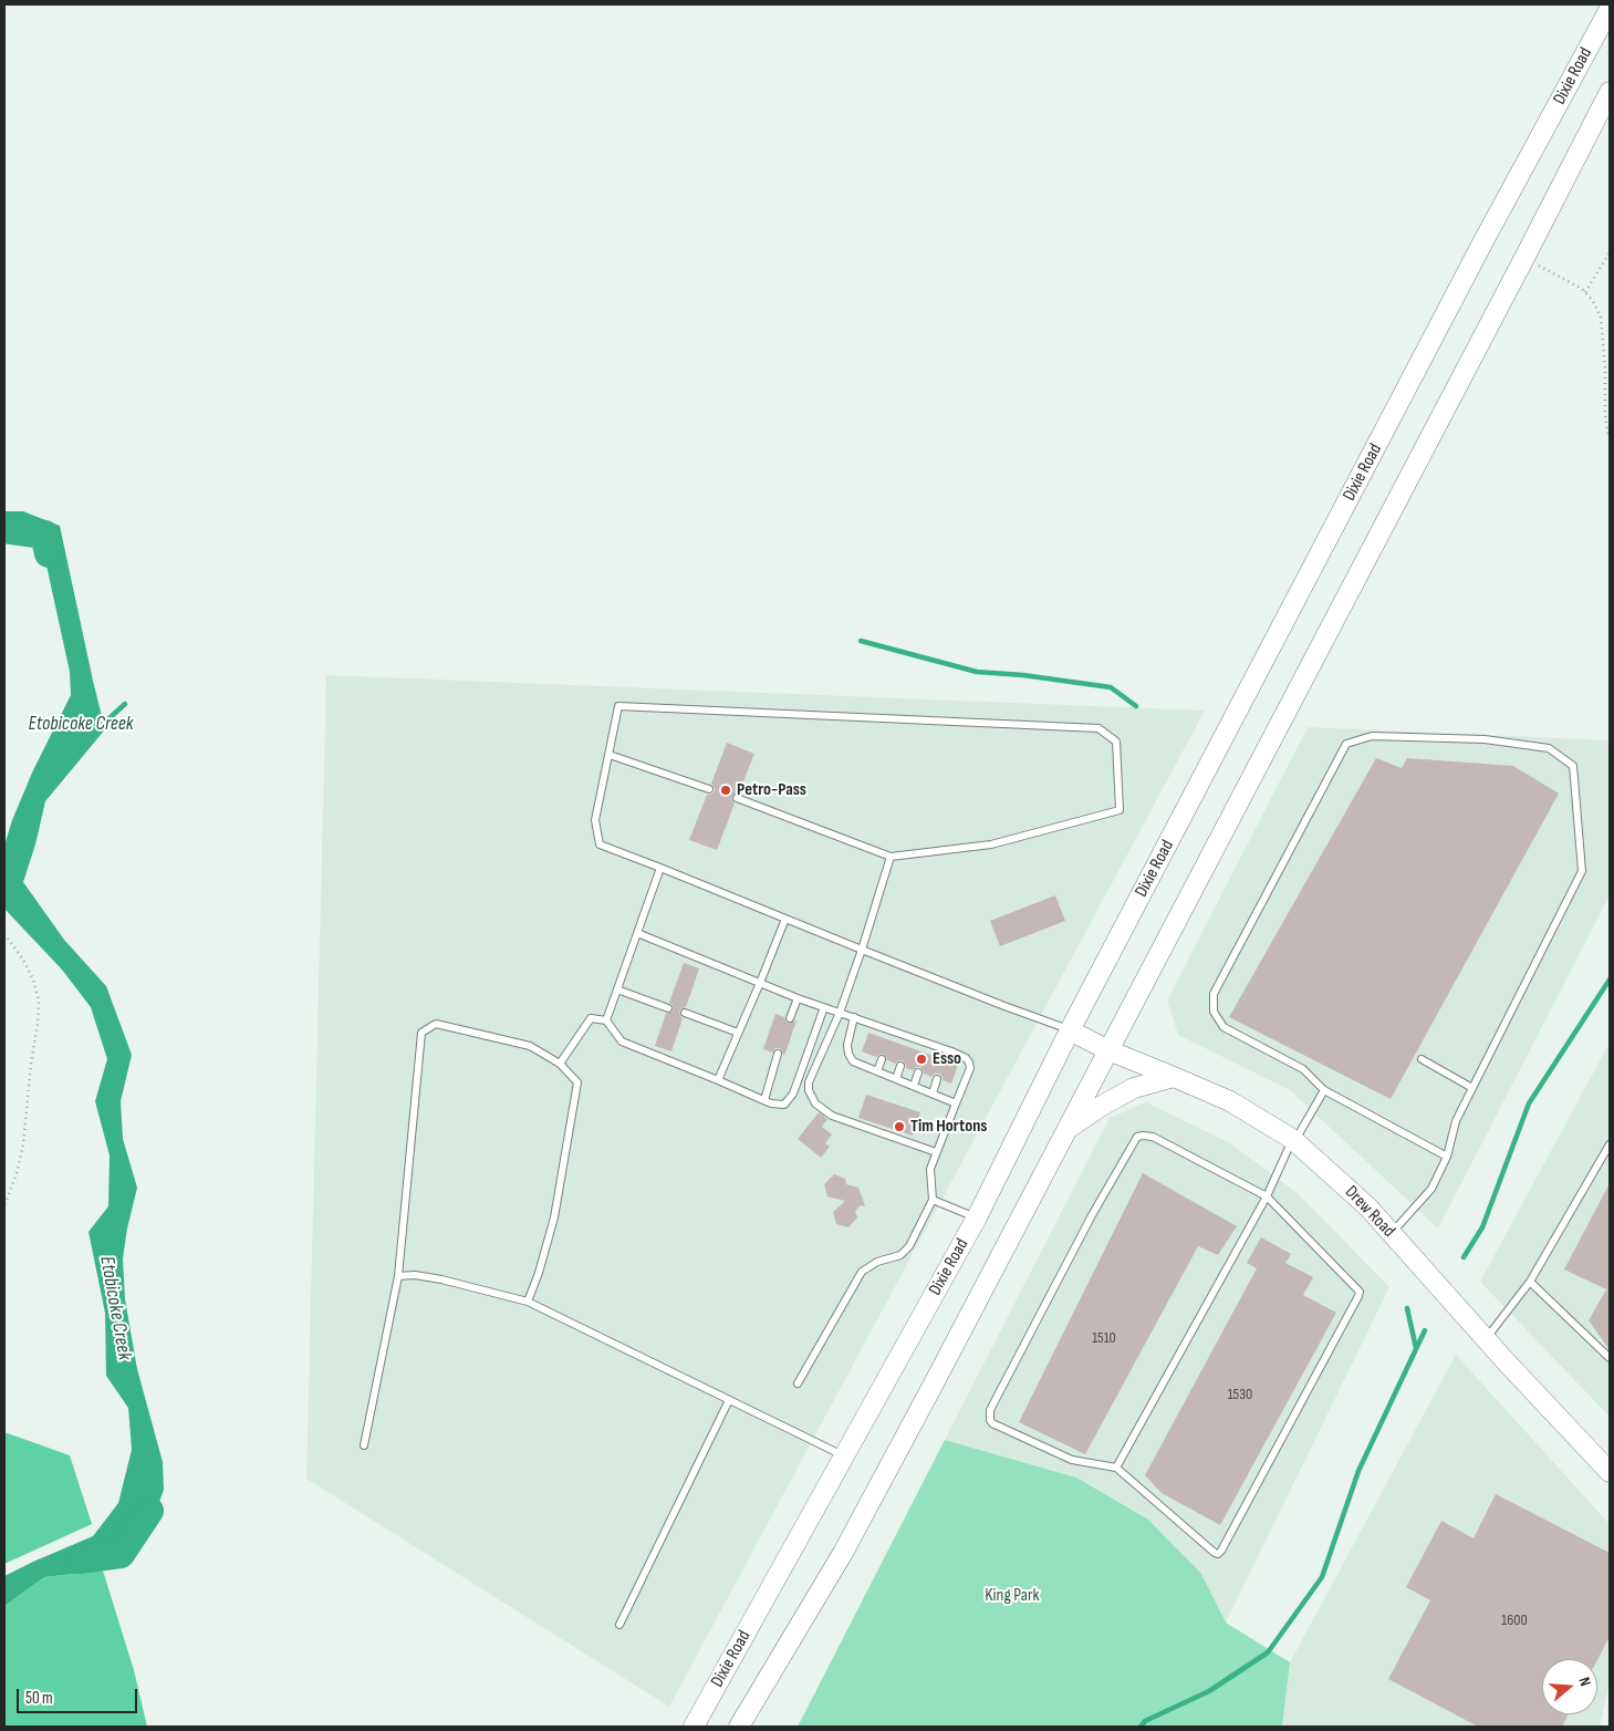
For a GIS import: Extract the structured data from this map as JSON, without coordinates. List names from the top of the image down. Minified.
{"streets":{"main road":["Dixie Road","Drew Road"]},"crossings":[["Dixie Road","Drew Road"]],"water":["Etobicoke Creek"],"parks":["King Park"],"places":["Petro-Pass","Esso","Tim Hortons"],"house_numbers":["1510","1530","1600"],"scale_bar":"50 m","north":"right"}
